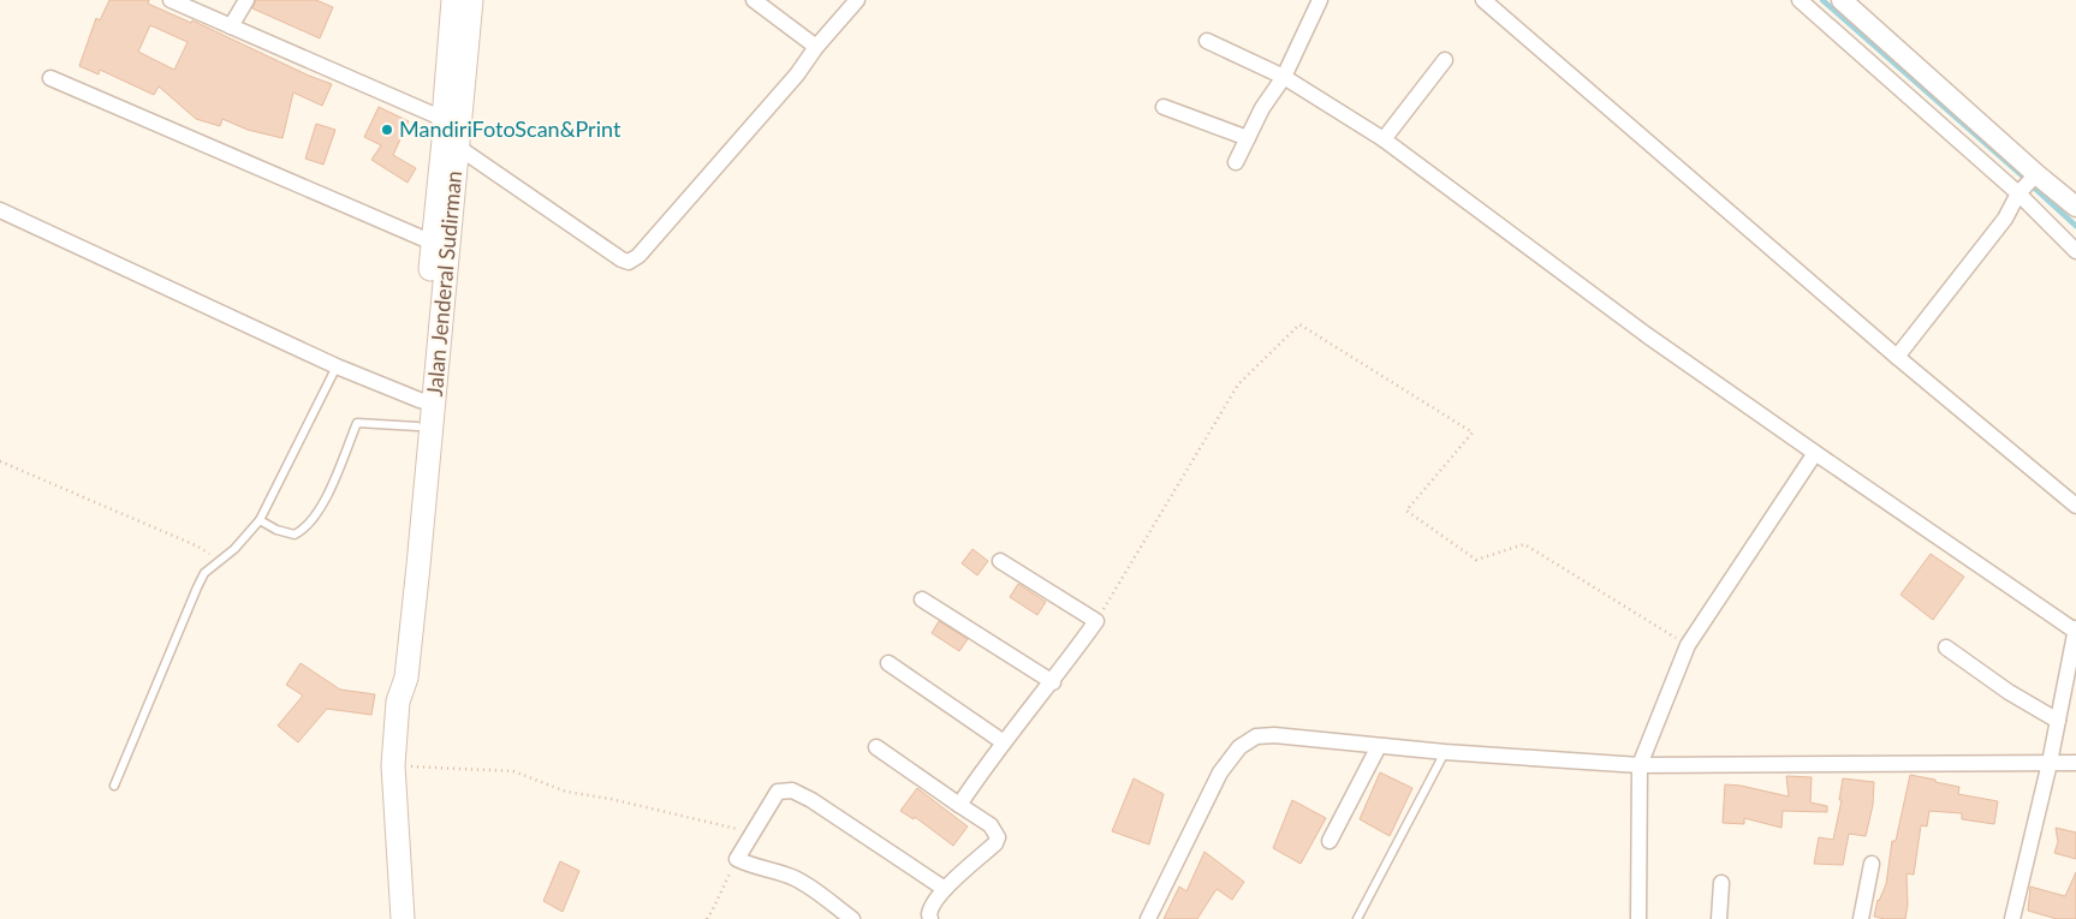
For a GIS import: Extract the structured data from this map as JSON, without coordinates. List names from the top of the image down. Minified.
{"streets":{"main road":["Jalan Jenderal Sudirman"]},"places":["MandiriFotoScan&Print"]}
